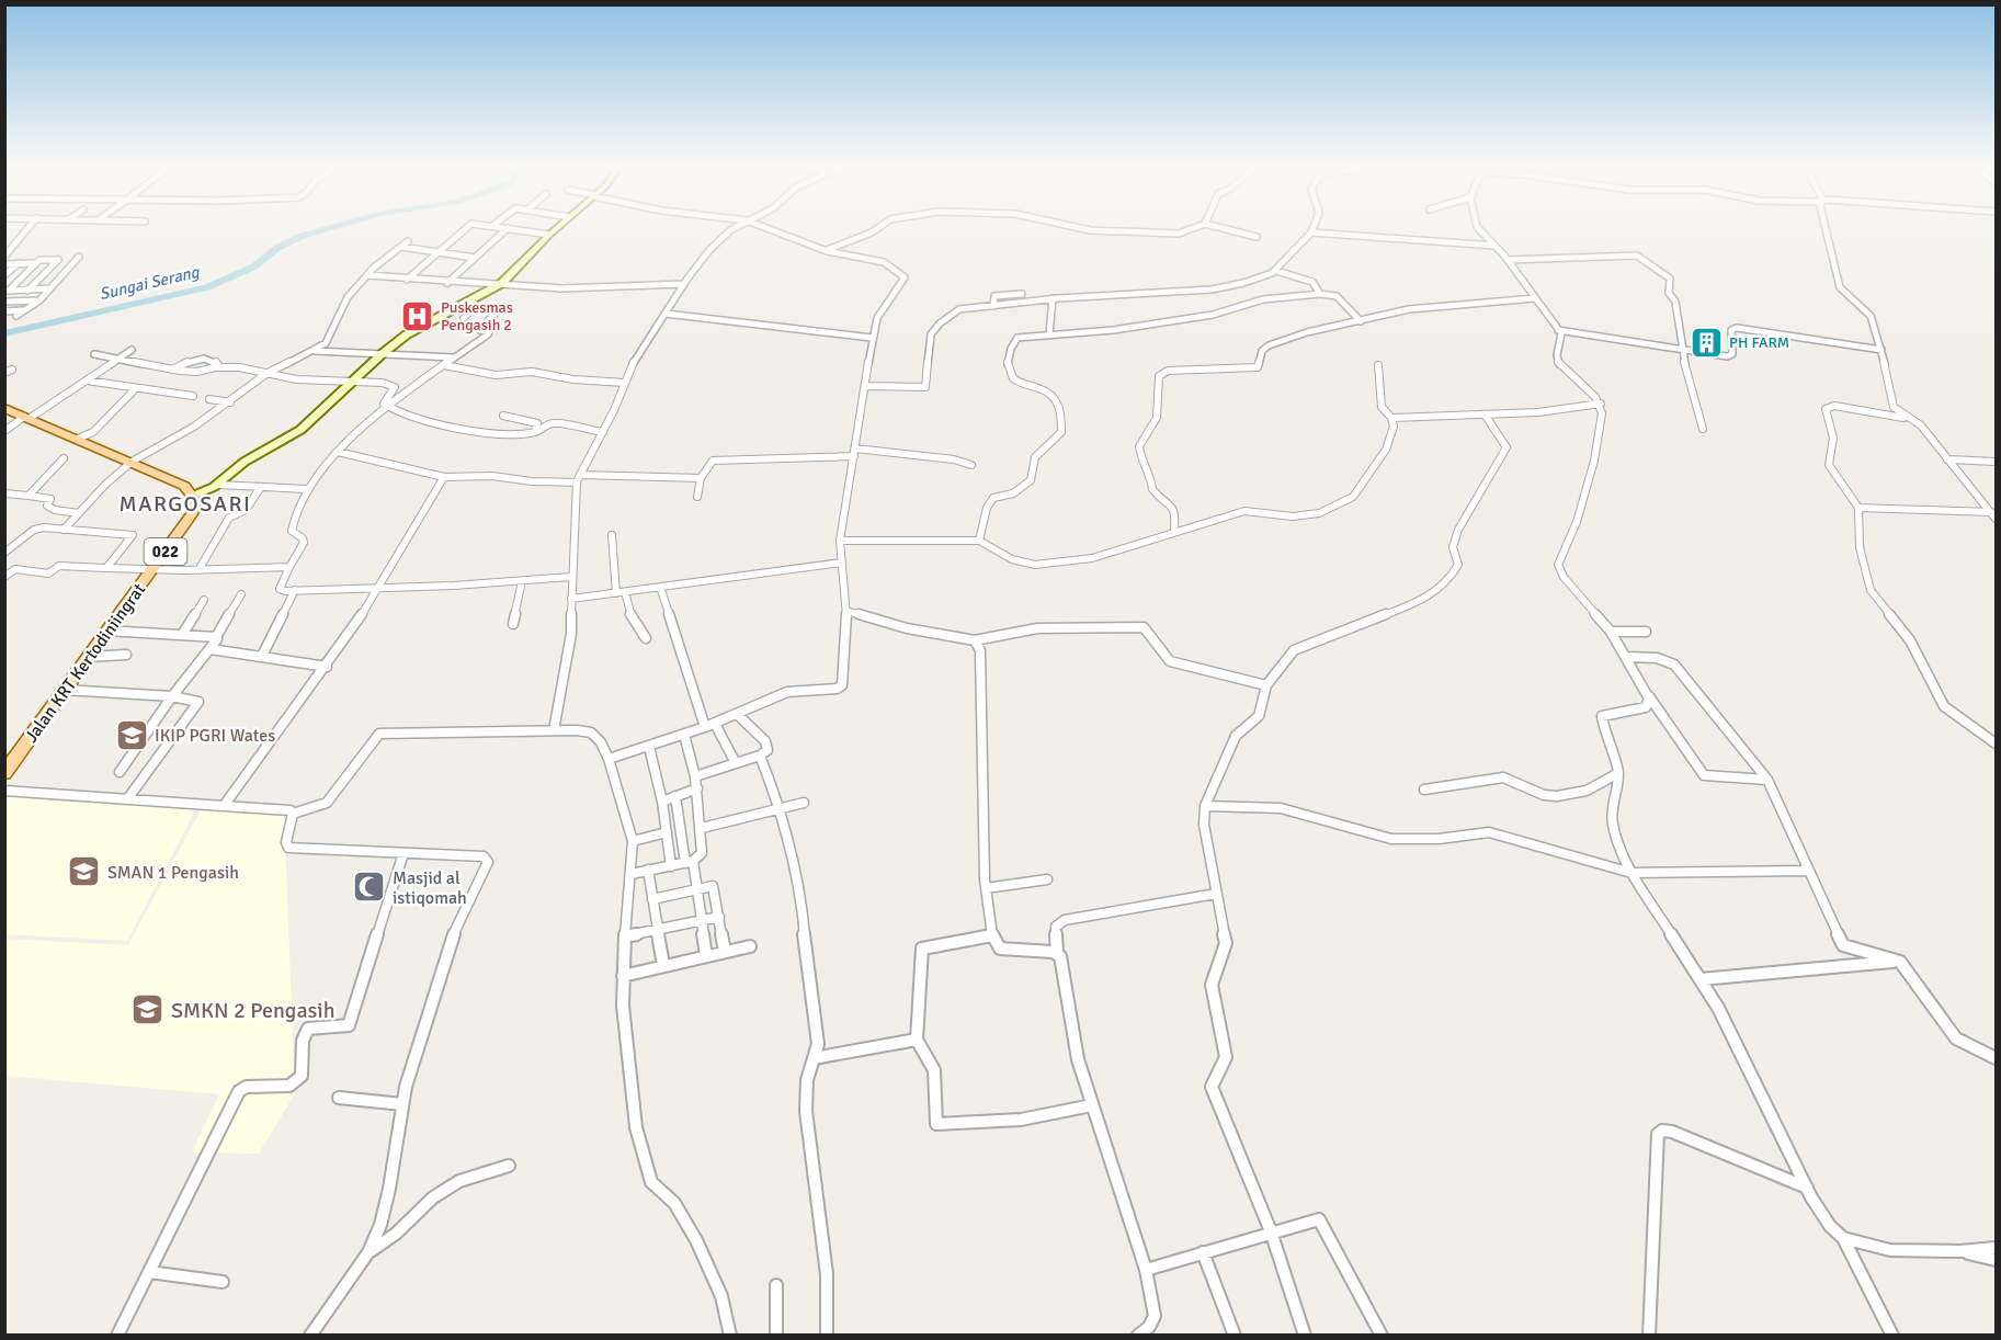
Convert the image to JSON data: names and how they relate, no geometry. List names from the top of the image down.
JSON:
{
  "streets": {
    "main road": ["022", "Jalan KRT Kertodiniingrat"]
  },
  "districts": ["MARGOSARI"],
  "water": ["Sungai Serang"],
  "places": {
    "hospital": ["Puskesmas Pengasih 2"],
    "building": ["PH FARM"],
    "school or university": ["IKIP PGRI Wates", "SMAN 1 Pengasih", "SMKN 2 Pengasih"],
    "mosque": ["Masjid al istiqomah"]
  }
}
